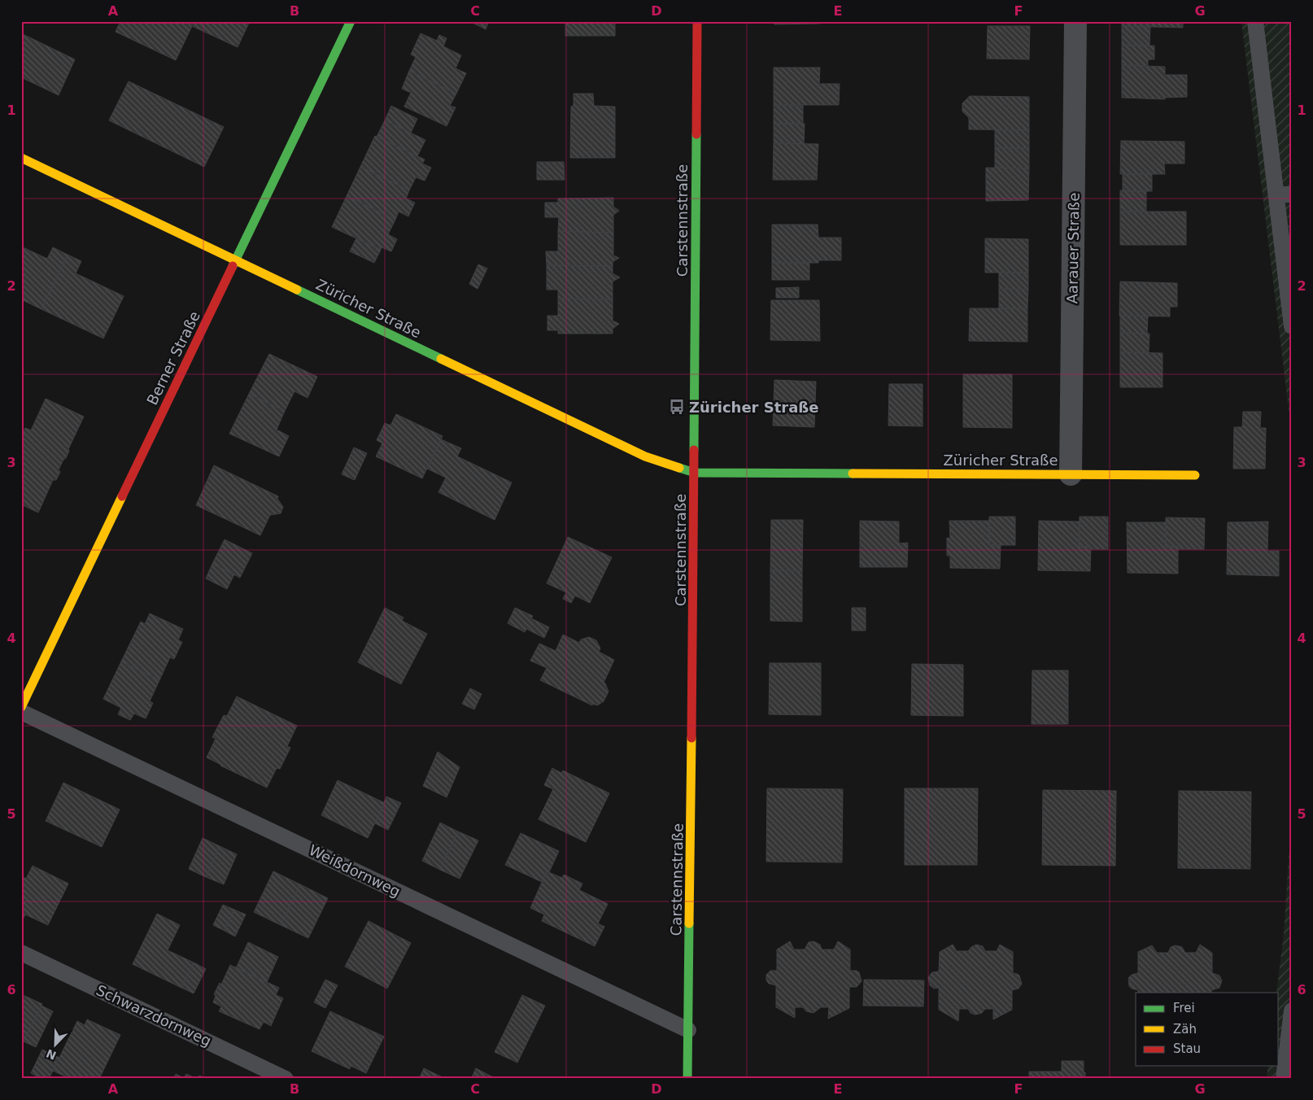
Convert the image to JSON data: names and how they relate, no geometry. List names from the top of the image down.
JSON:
{
  "streets": {
    "street": [
      "Carstennstraße",
      "Aarauer Straße",
      "Züricher Straße",
      "Berner Straße"
    ],
    "lane": ["Weißdornweg", "Schwarzdornweg"]
  },
  "crossings": [
    ["Carstennstraße", "Züricher Straße"],
    ["Carstennstraße", "Weißdornweg"],
    ["Aarauer Straße", "Züricher Straße"],
    ["Züricher Straße", "Berner Straße"]
  ],
  "places": {
    "bus stop": ["Züricher Straße"]
  },
  "legend": ["Frei", "Zäh", "Stau"],
  "north": "bottom left",
  "grid": {
    "columns": [
      "A",
      "B",
      "C",
      "D",
      "E",
      "F",
      "G"
    ],
    "rows": [
      "1",
      "2",
      "3",
      "4",
      "5",
      "6"
    ]
  }
}
